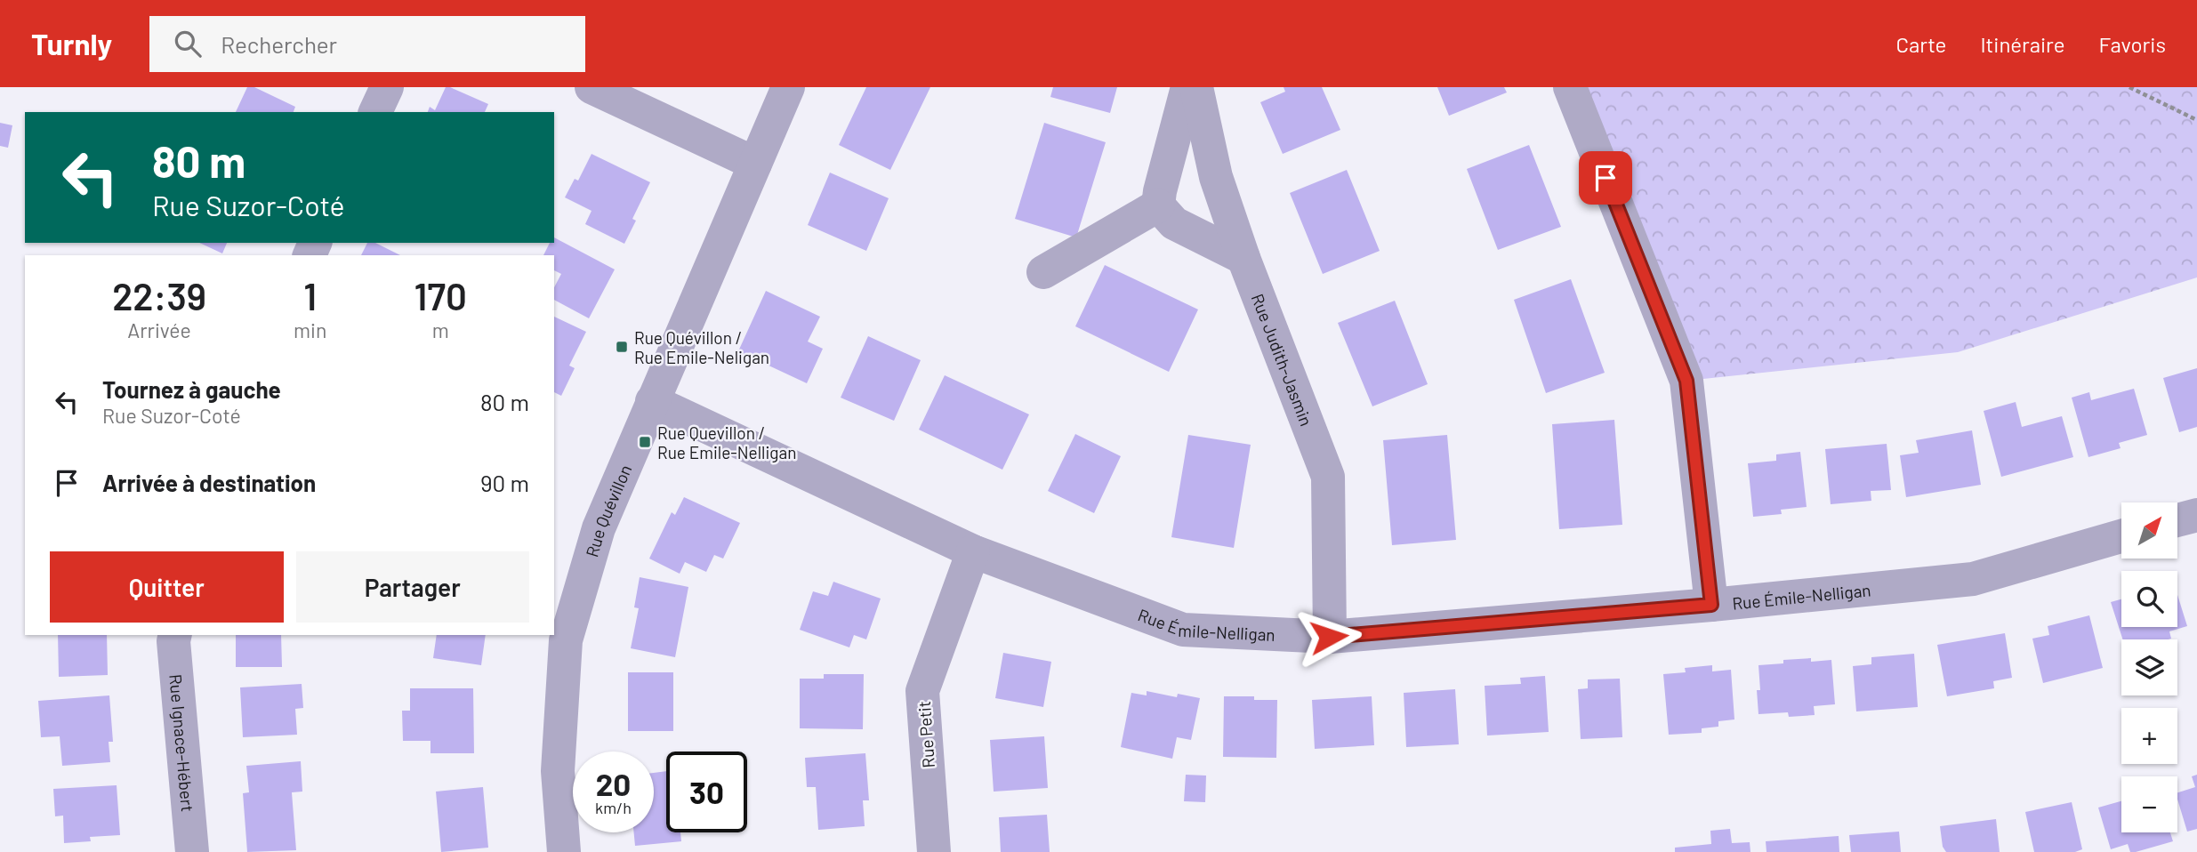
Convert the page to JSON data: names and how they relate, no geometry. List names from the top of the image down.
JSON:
{
  "streets": {
    "street": [
      "Rue Judith-Jasmin",
      "Rue Quévillon",
      "Rue Émile-Nelligan",
      "Rue Petit",
      "Rue Ignace-Hébert"
    ]
  },
  "crossings": [
    ["Rue Judith-Jasmin", "Rue Émile-Nelligan"],
    ["Rue Quévillon", "Rue Émile-Nelligan"],
    ["Rue Émile-Nelligan", "Rue Petit"]
  ],
  "places": {
    "transit": ["Rue Quévillon / Rue Emile-Neligan", "Rue Quevillon / Rue Emile-Nelligan"]
  },
  "north": "top right",
  "page": {
    "header": "Turnly",
    "search": "Rechercher",
    "nav": ["Carte", "Itinéraire", "Favoris"],
    "turn": ["80 m", "Rue Suzor-Coté"],
    "eta": [
      "22:39",
      "Arrivée",
      "1",
      "min",
      "170",
      "m"
    ],
    "list": [
      {
        "name": "Tournez à gauche",
        "note": "Rue Suzor-Coté",
        "value": "80 m"
      },
      {
        "name": "Arrivée à destination",
        "value": "90 m"
      }
    ],
    "map_buttons": ["+", "−"],
    "buttons": ["Quitter", "Partager"],
    "speed": "20 km/h",
    "limit": "30"
  }
}
